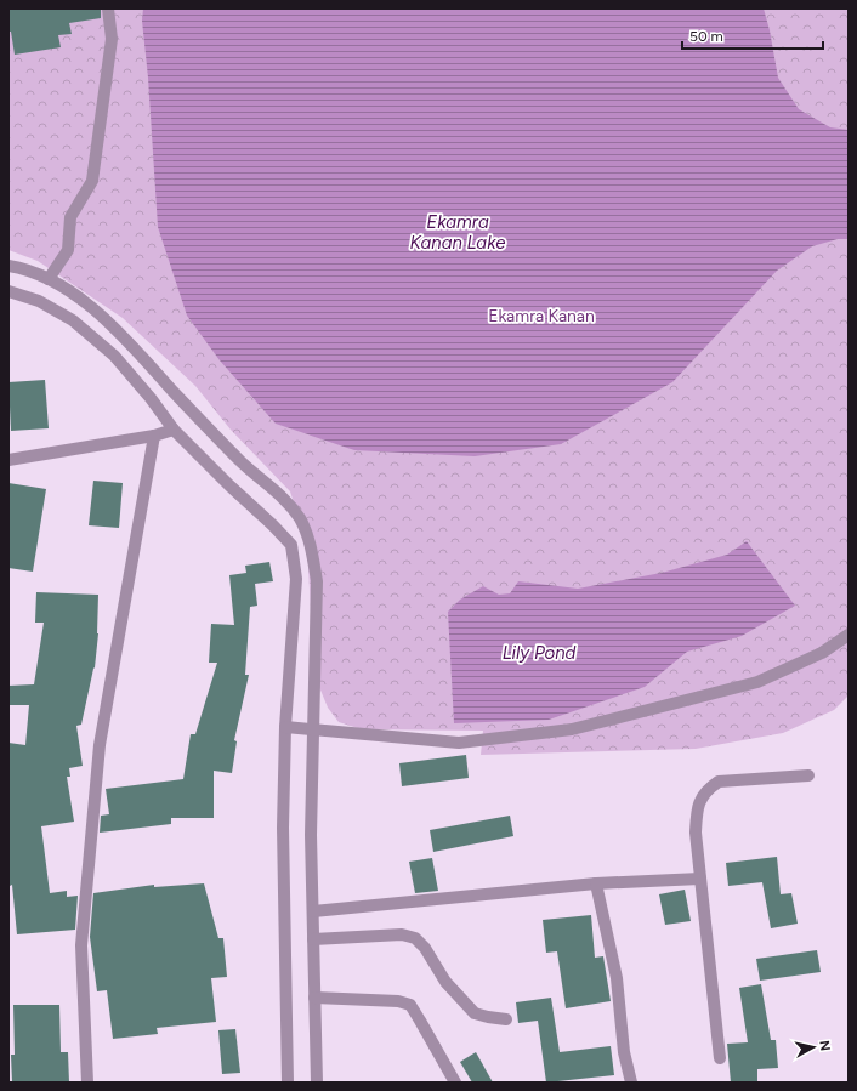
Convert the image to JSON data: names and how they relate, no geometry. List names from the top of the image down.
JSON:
{
  "water": ["Ekamra Kanan Lake", "Lily Pond"],
  "parks": ["Ekamra Kanan"],
  "scale_bar": "50 m",
  "north": "right"
}
